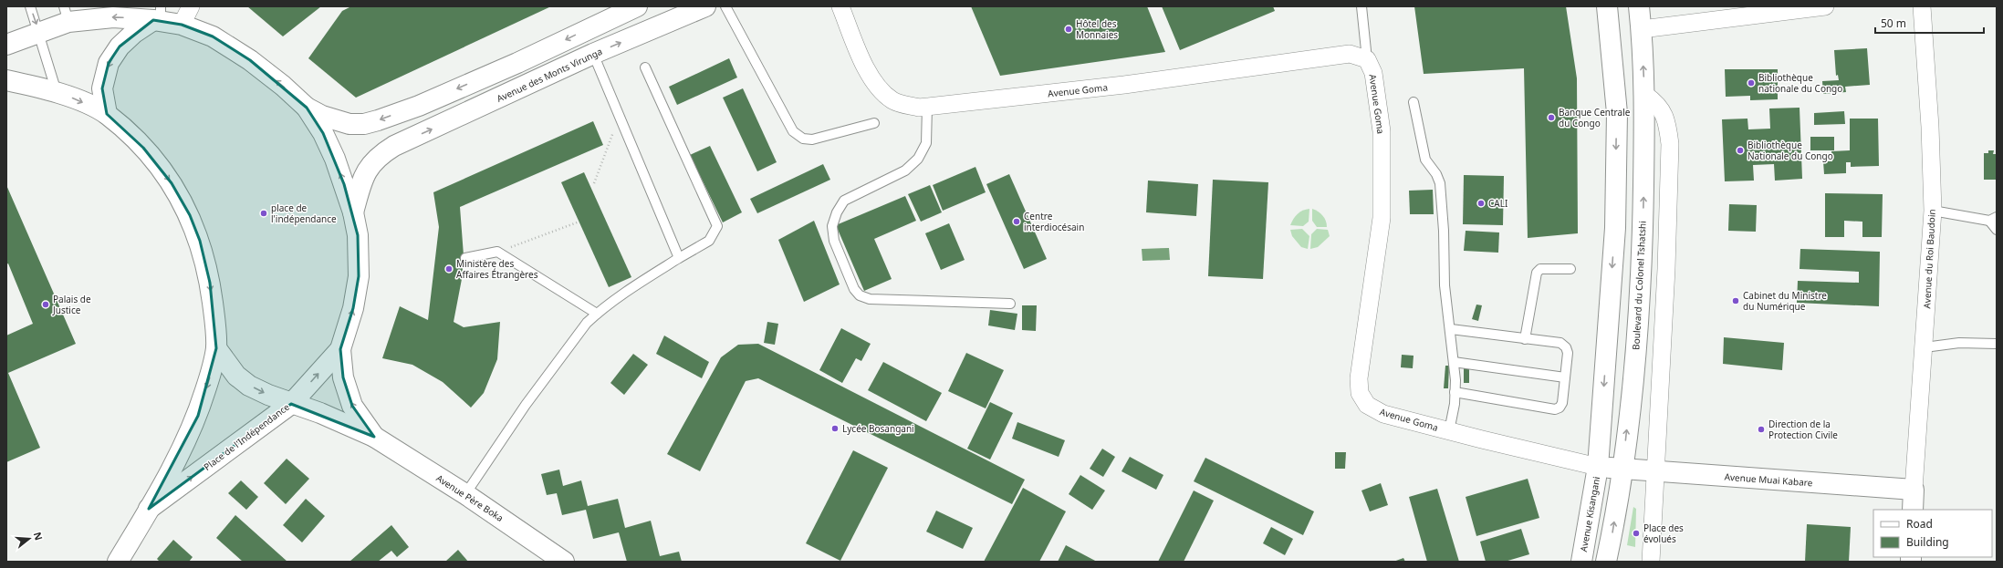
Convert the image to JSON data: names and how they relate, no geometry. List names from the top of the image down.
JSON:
{
  "streets": {
    "street": [
      "Avenue des Monts Virunga",
      "Avenue Goma",
      "Avenue du Roi Baudoin",
      "Boulevard du Colonel Tshatshi",
      "Place de l'Indépendance",
      "Avenue Muai Kabare",
      "Avenue Père Boka",
      "Avenue Kisangani"
    ]
  },
  "crossings": [
    ["Avenue des Monts Virunga", "Place de l'Indépendance"],
    ["Avenue Goma", "Boulevard du Colonel Tshatshi"],
    ["Avenue Goma", "Avenue Muai Kabare"],
    ["Avenue Goma", "Avenue Kisangani"],
    ["Avenue du Roi Baudoin", "Avenue Muai Kabare"],
    ["Boulevard du Colonel Tshatshi", "Avenue Muai Kabare"]
  ],
  "places": [
    "Hôtel des Monnaies",
    "Bibliothèque nationale du Congo",
    "Banque Centrale du Congo",
    "Bibliothèque Nationale du Congo",
    "CALI",
    "place de l'indépendance",
    "Centre interdiocésain",
    "Ministère des Affaires Étrangères",
    "Cabinet du Ministre du Numérique",
    "Palais de Justice",
    "Lycée Bosangani",
    "Direction de la Protection Civile",
    "Place des évolués"
  ],
  "legend": ["Road", "Building"],
  "scale_bar": "50 m",
  "north": "right"
}
